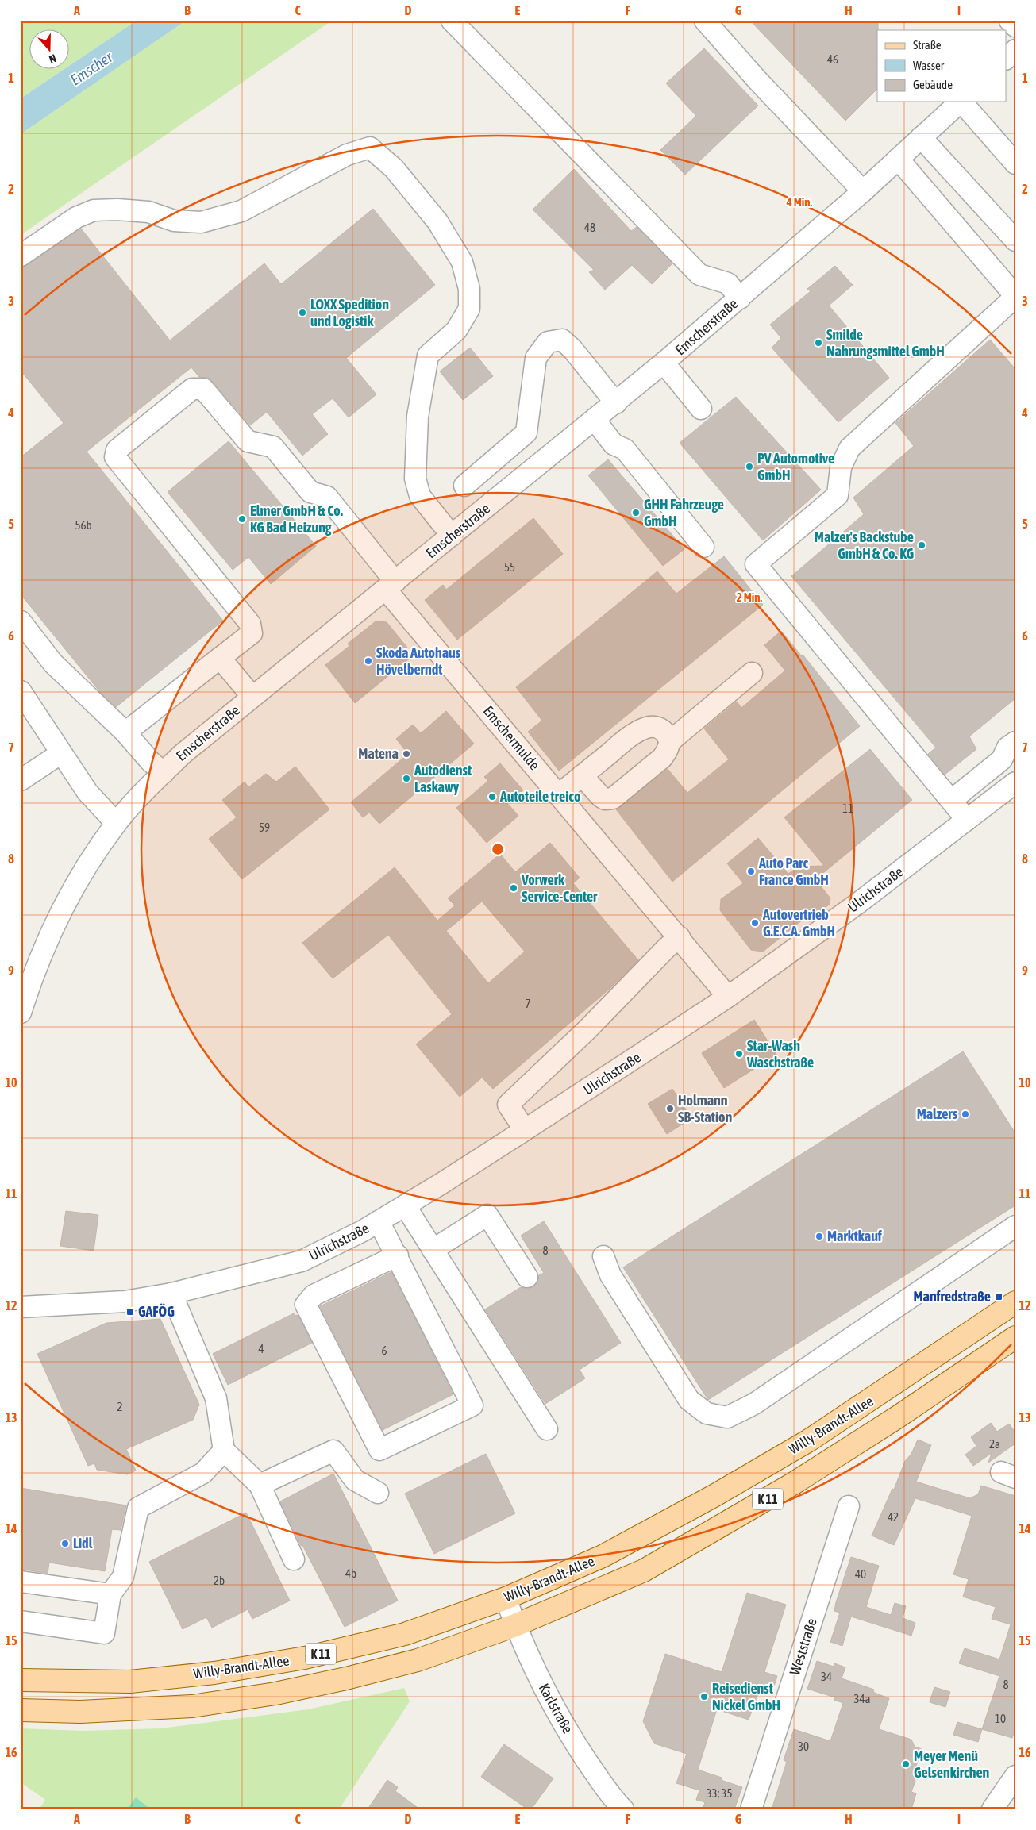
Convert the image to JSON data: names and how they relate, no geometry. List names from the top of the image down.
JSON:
{
  "streets": {
    "main road": ["Willy-Brandt-Allee", "K 11"],
    "street": [
      "Emscherstraße",
      "Emschermulde",
      "Ulrichstraße",
      "Weststraße",
      "Karlstraße"
    ]
  },
  "crossings": [
    ["Emscherstraße", "Emschermulde"],
    ["Emschermulde", "Ulrichstraße"],
    ["Willy-Brandt-Allee", "Karlstraße"]
  ],
  "water": ["Emscher"],
  "places": {
    "other": [
      "LOXX Spedition und Logistik",
      "Smilde Nahrungsmittel GmbH",
      "PV Automotive GmbH",
      "GHH Fahrzeuge GmbH",
      "Elmer GmbH & Co. KG Bad Heizung",
      "Malzer's Backstube GmbH & Co. KG",
      "Skoda Autohaus Hövelberndt",
      "Matena",
      "Autodienst Laskawy",
      "Autoteile treico",
      "Auto Parc France GmbH",
      "Vorwerk Service-Center",
      "Autovertrieb G.E.C.A. GmbH",
      "Star-Wash Waschstraße",
      "Holmann SB-Station",
      "Malzers",
      "Marktkauf",
      "Lidl",
      "Reisedienst Nickel GmbH",
      "Meyer Menü Gelsenkirchen"
    ],
    "transit": ["Manfredstraße", "GAFÖG"]
  },
  "house_numbers": [
    "46",
    "48",
    "56b",
    "55",
    "11",
    "59",
    "7",
    "8",
    "4",
    "6",
    "2",
    "2a",
    "42",
    "4b",
    "40",
    "2b",
    "34",
    "8",
    "34a",
    "10",
    "30",
    "33; 35"
  ],
  "legend": ["Straße", "Wasser", "Gebäude"],
  "north": "bottom",
  "grid": {
    "columns": [
      "A",
      "B",
      "C",
      "D",
      "E",
      "F",
      "G",
      "H",
      "I"
    ],
    "rows": [
      "1",
      "2",
      "3",
      "4",
      "5",
      "6",
      "7",
      "8",
      "9",
      "10",
      "11",
      "12",
      "13",
      "14",
      "15",
      "16"
    ]
  },
  "rings": ["4 Min.", "2 Min."]
}
